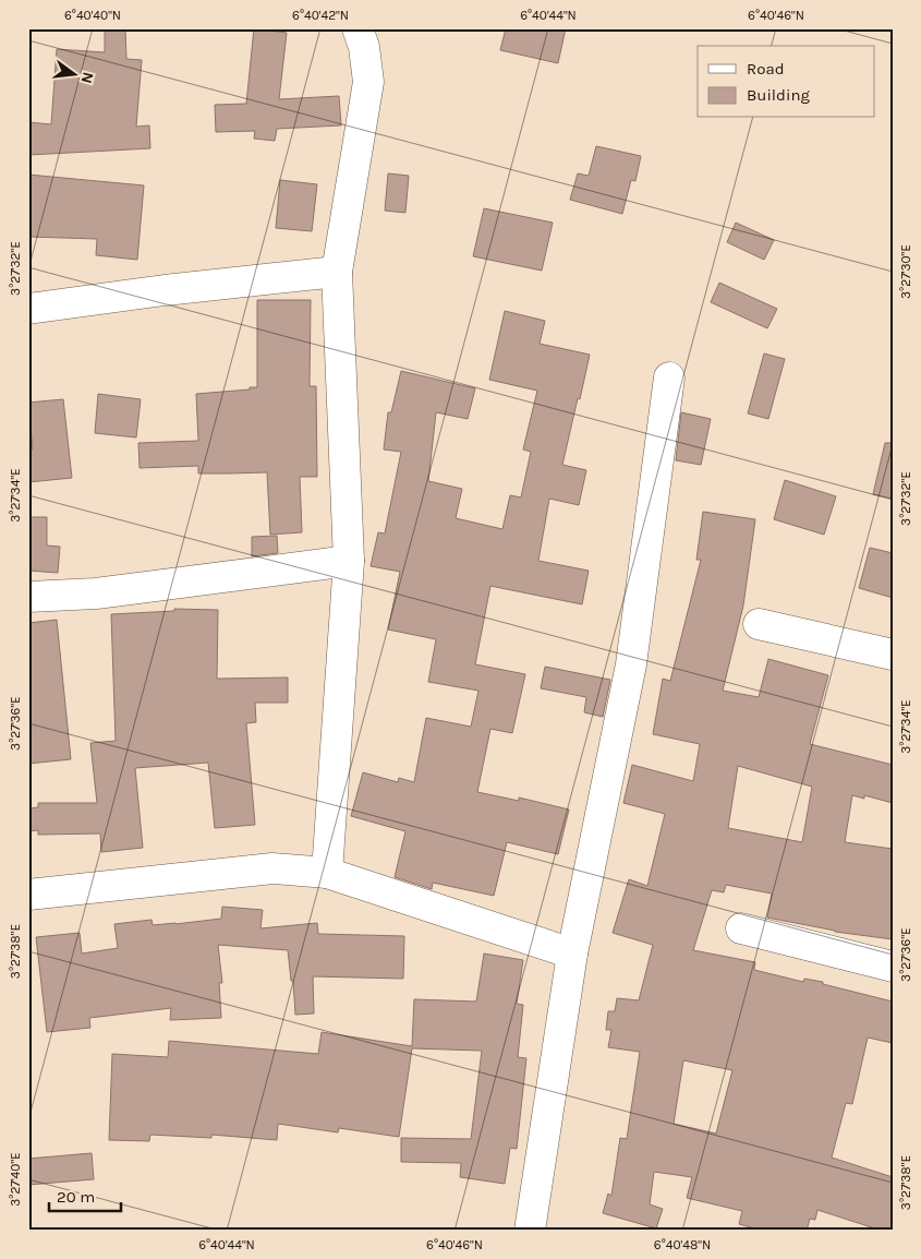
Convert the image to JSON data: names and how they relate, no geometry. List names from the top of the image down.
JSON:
{
  "legend": ["Road", "Building"],
  "scale_bar": "20 m",
  "north": "right",
  "coordinates": [
    "6°40'40\"N",
    "6°40'42\"N",
    "6°40'44\"N",
    "6°40'46\"N",
    "3°27'32\"E",
    "3°27'30\"E",
    "3°27'34\"E",
    "3°27'36\"E",
    "3°27'38\"E",
    "3°27'40\"E",
    "6°40'48\"N"
  ]
}
